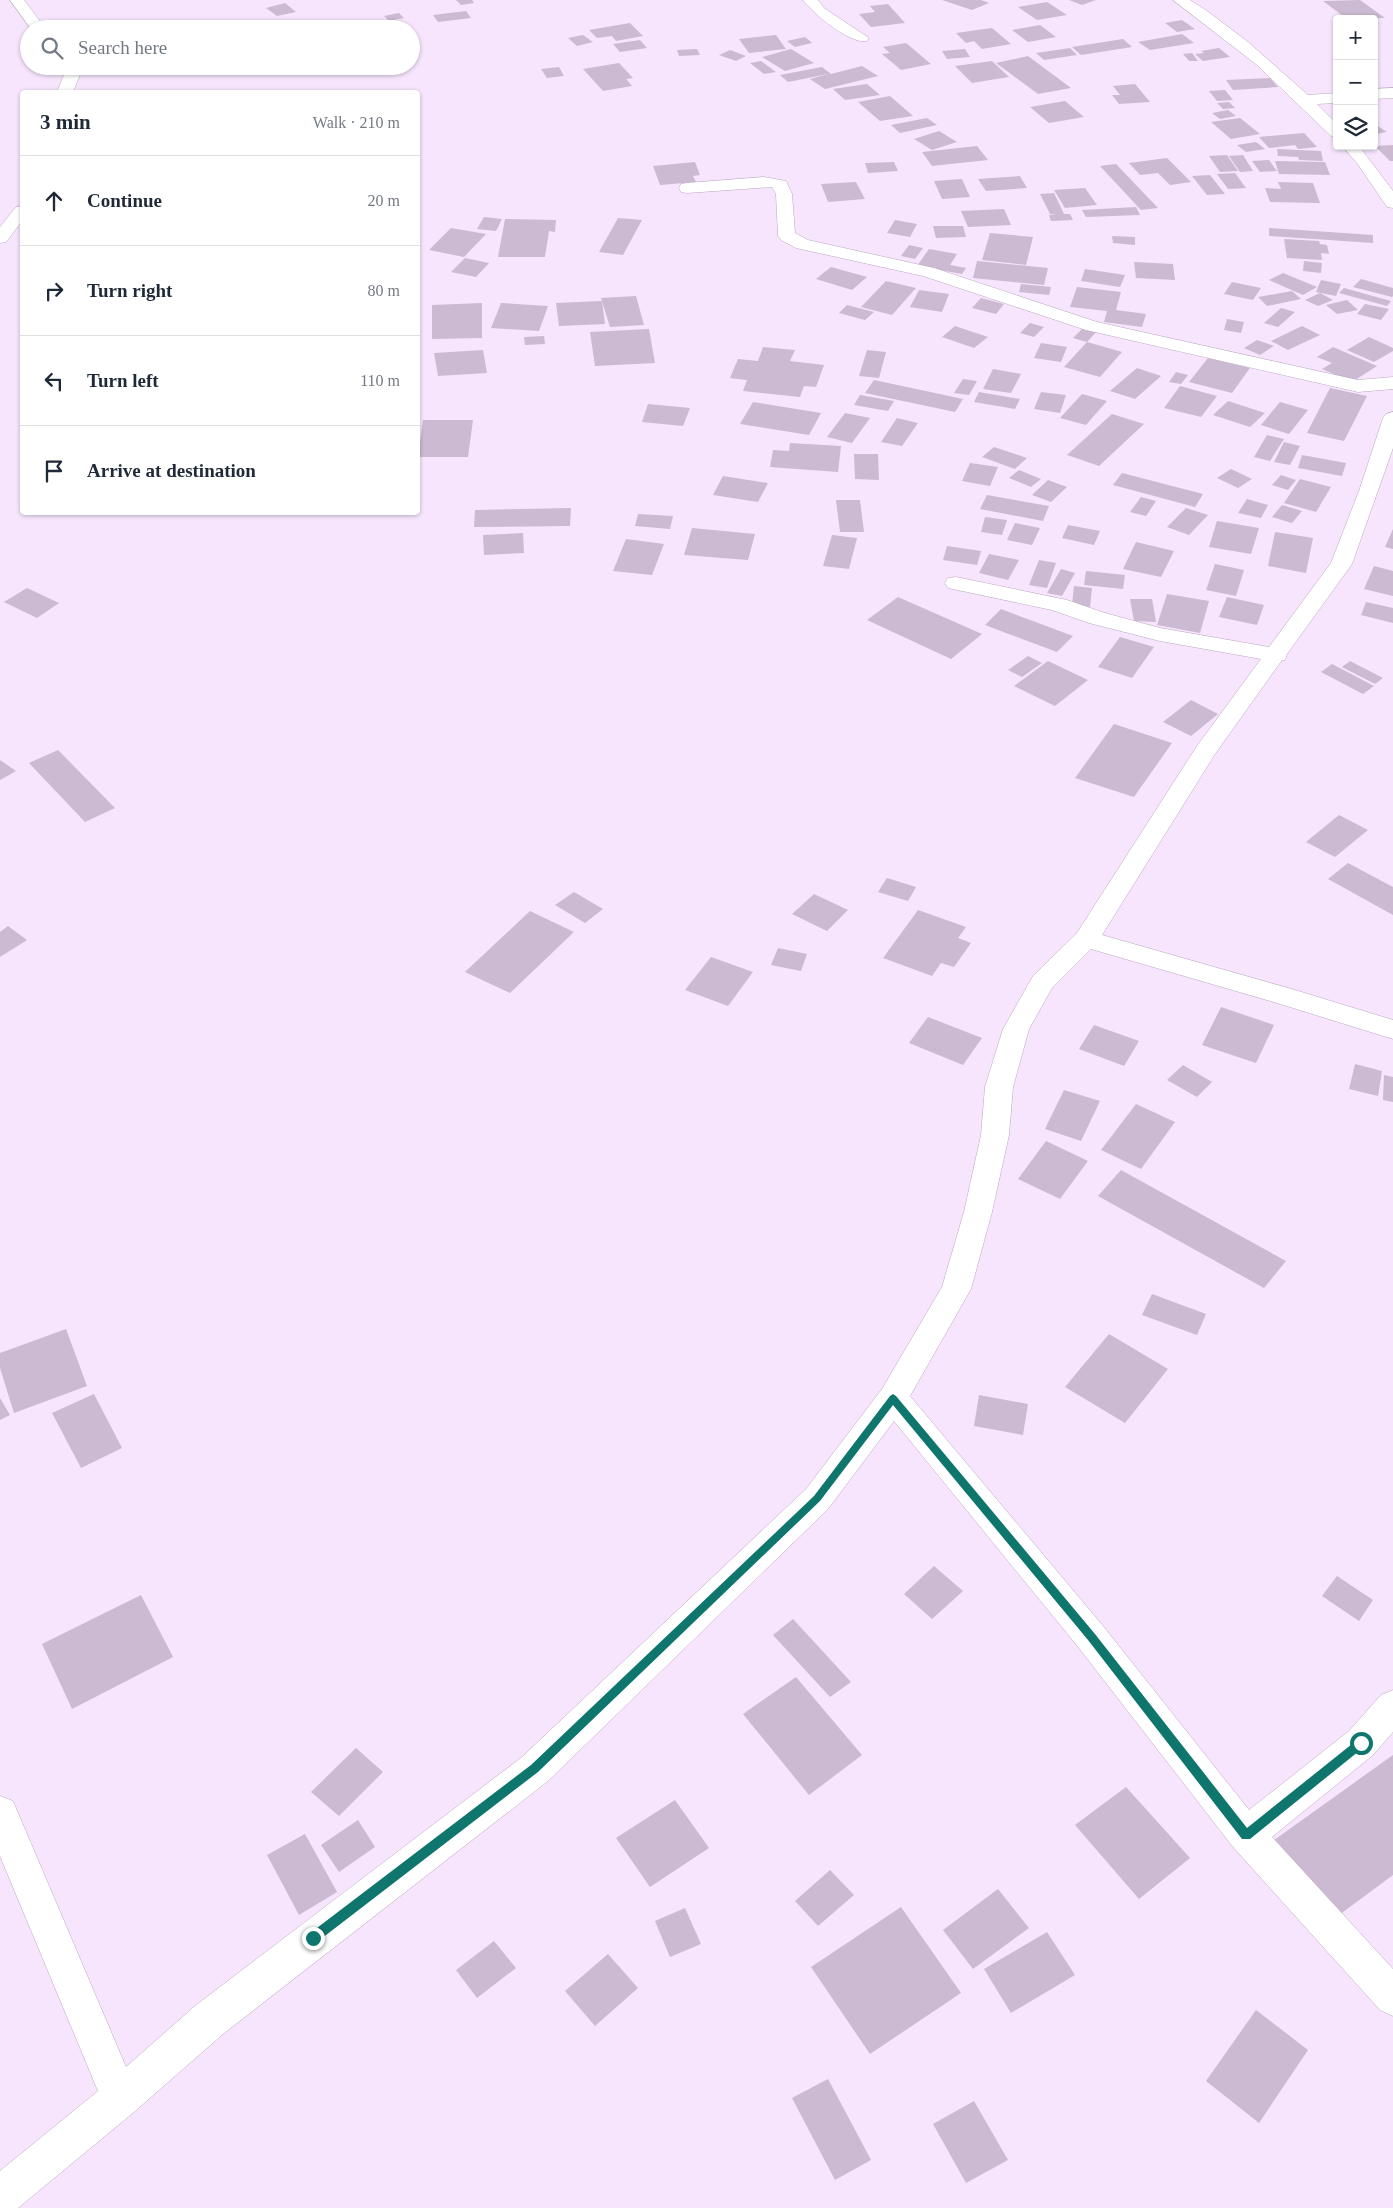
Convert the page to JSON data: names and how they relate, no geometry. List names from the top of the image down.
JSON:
{
  "page": {
    "map_buttons": ["+", "−"],
    "search": "Search here",
    "heading": ["3 min", "Walk · 210 m"],
    "list": [
      ["Continue", "20 m"],
      ["Turn right", "80 m"],
      ["Turn left", "110 m"],
      "Arrive at destination"
    ]
  }
}
